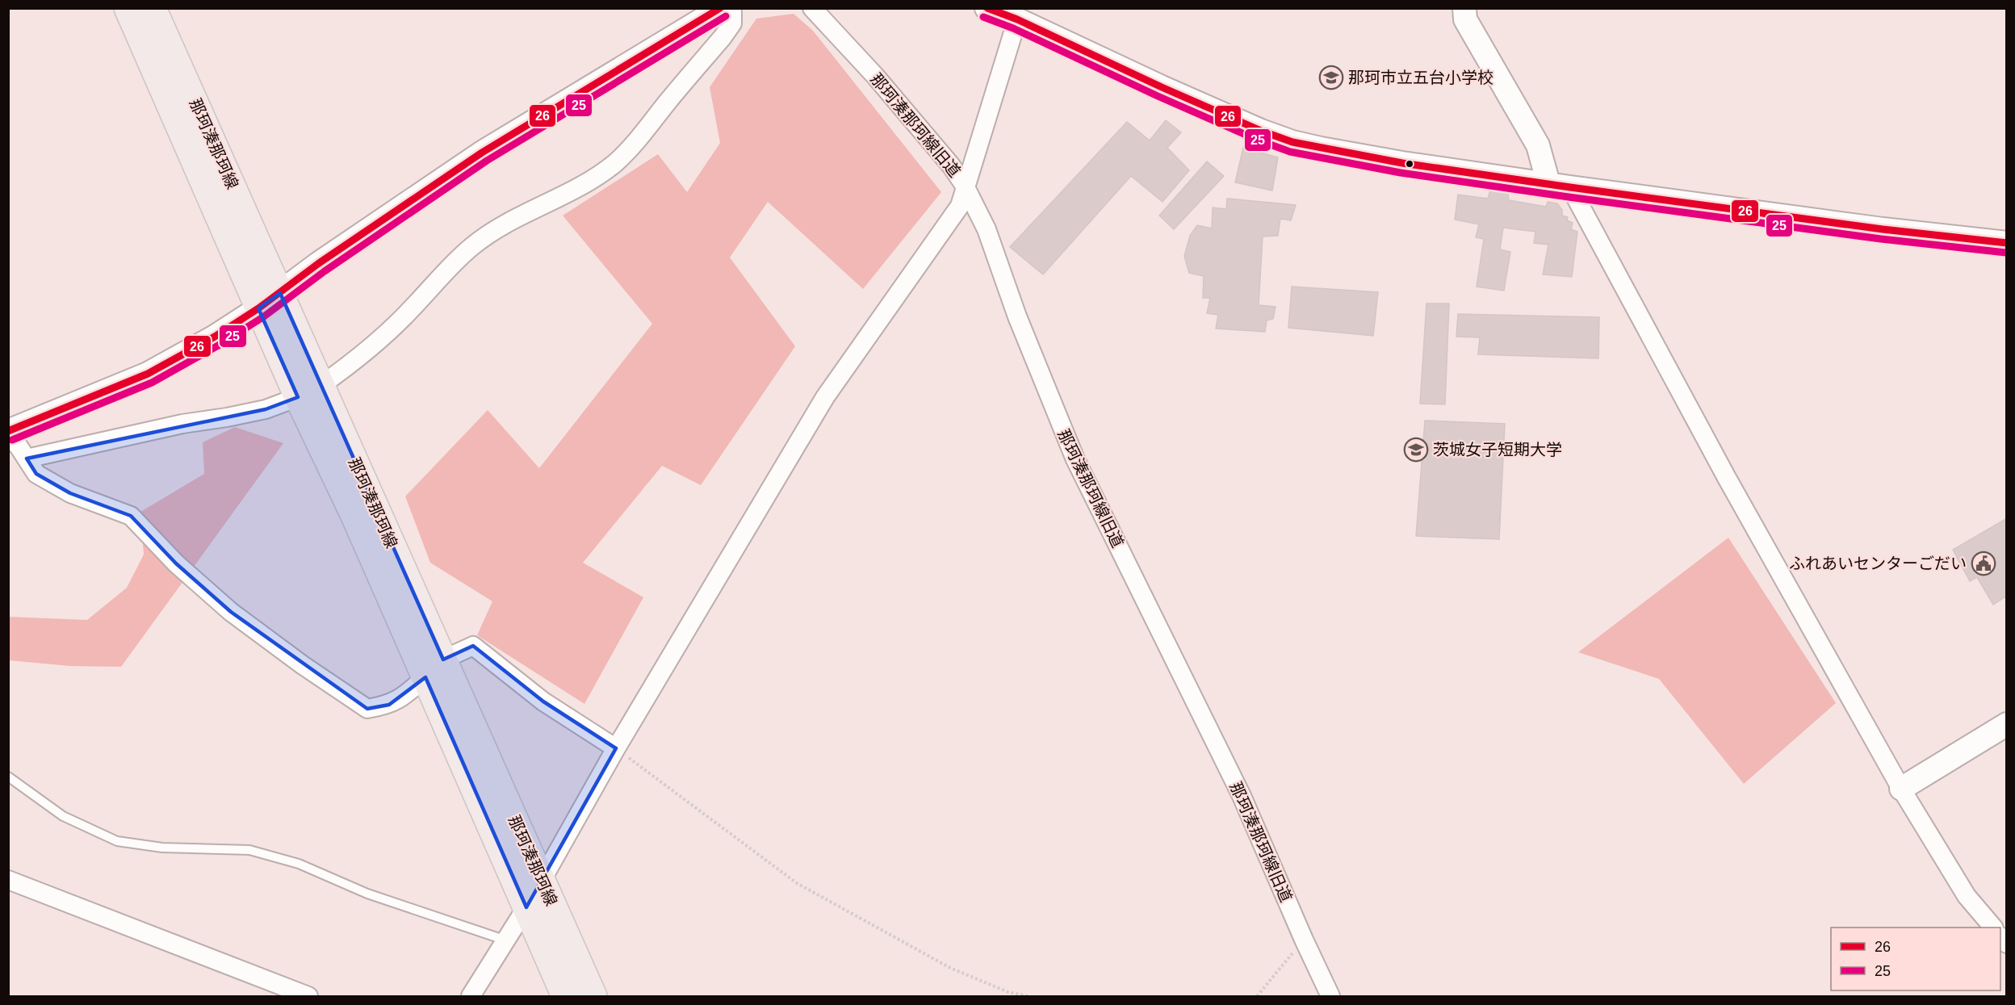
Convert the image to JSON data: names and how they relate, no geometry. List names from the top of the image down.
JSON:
{
  "streets": {
    "main road": ["那珂湊那珂線"],
    "street": ["那珂湊那珂線旧道"]
  },
  "places": {
    "school or university": ["那珂市立五台小学校", "茨城女子短期大学"],
    "public building": ["ふれあいセンターごだい"]
  },
  "lines": ["transit line 26", "transit line 25"],
  "legend": ["26", "25"]
}
